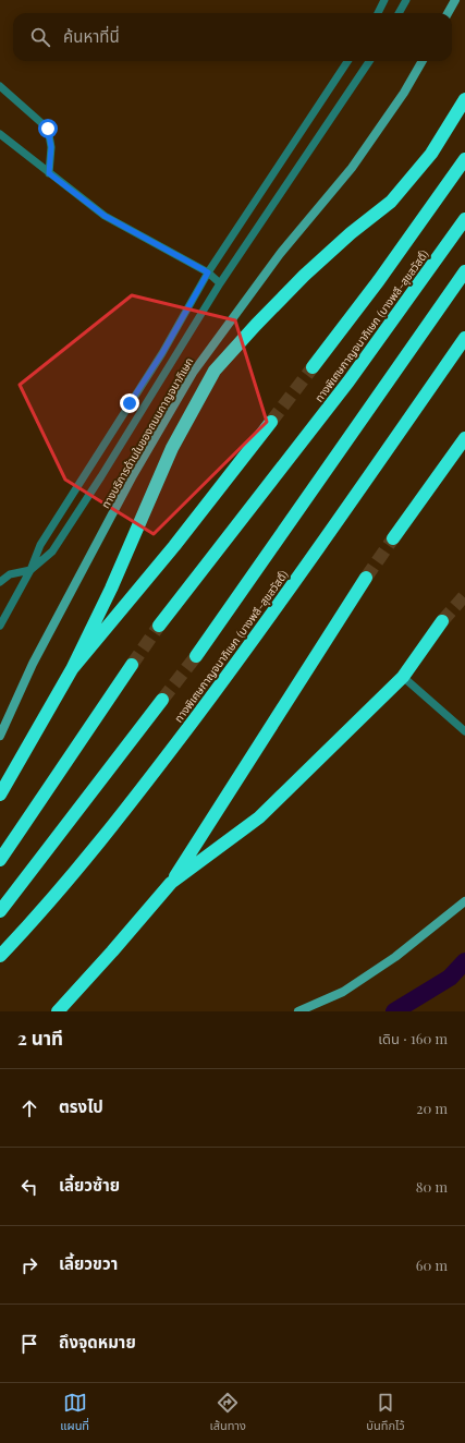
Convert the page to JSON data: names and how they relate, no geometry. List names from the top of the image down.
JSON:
{
  "streets": {
    "highway": ["ทางพิเศษกาญจนาภิเษก (บางพลี-สุขสวัสดิ์)"],
    "main road": ["ทางบริการด้านในของถนนกาญจนาภิเษก"]
  },
  "page": {
    "search": "ค้นหาที่นี่",
    "heading": ["2 นาที", "เดิน · 160 m"],
    "list": [
      ["ตรงไป", "20 m"],
      ["เลี้ยวซ้าย", "80 m"],
      ["เลี้ยวขวา", "60 m"],
      "ถึงจุดหมาย"
    ],
    "nav": ["แผนที่", "เส้นทาง", "บันทึกไว้"]
  }
}
